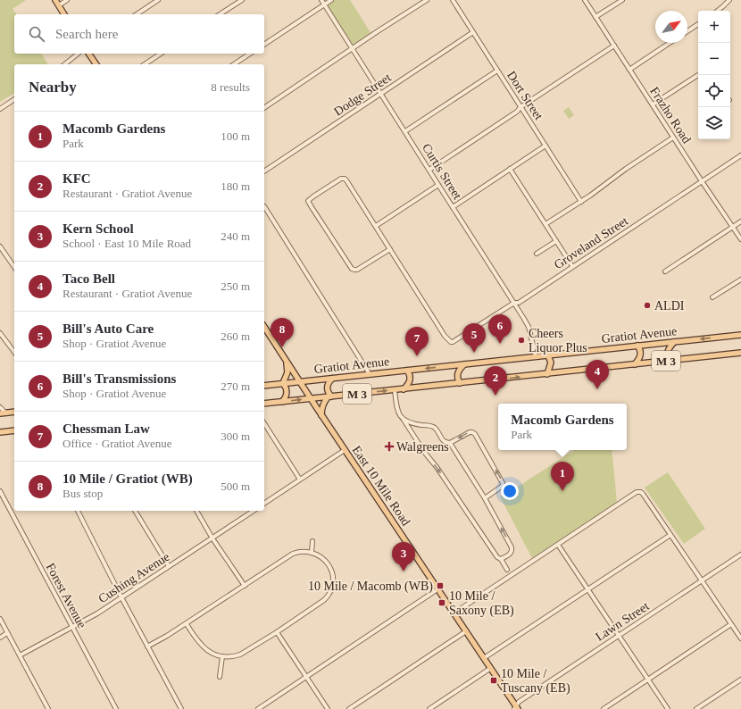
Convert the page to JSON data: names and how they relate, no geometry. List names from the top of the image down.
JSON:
{
  "streets": {
    "main road": ["Gratiot Avenue", "M 3", "East 10 Mile Road"],
    "street": [
      "Dodge Street",
      "Dort Street",
      "Frazho Road",
      "Curtis Street",
      "Groveland Street",
      "Cushing Avenue",
      "Forest Avenue",
      "Lawn Street"
    ]
  },
  "crossings": [
    ["Dodge Street", "Dort Street"],
    ["Dodge Street", "Curtis Street"],
    ["Frazho Road", "Groveland Street"],
    ["Curtis Street", "Groveland Street"],
    ["Curtis Street", "Gratiot Avenue"],
    ["Gratiot Avenue", "East 10 Mile Road"],
    ["M 3", "East 10 Mile Road"],
    ["Cushing Avenue", "Forest Avenue"]
  ],
  "places": {
    "other": ["ALDI", "Cheers Liquor Plus"],
    "health": ["Walgreens"],
    "transit": ["10 Mile / Macomb (WB)", "10 Mile / Saxony (EB)", "10 Mile / Tuscany (EB)"]
  },
  "north": "top right",
  "page": {
    "map_buttons": ["+", "−"],
    "search": "Search here",
    "heading": ["Nearby", "8 results"],
    "list": [
      {
        "mark": "1",
        "name": "Macomb Gardens",
        "note": "Park",
        "value": "100 m"
      },
      {
        "mark": "2",
        "name": "KFC",
        "note": "Restaurant · Gratiot Avenue",
        "value": "180 m"
      },
      {
        "mark": "3",
        "name": "Kern School",
        "note": "School · East 10 Mile Road",
        "value": "240 m"
      },
      {
        "mark": "4",
        "name": "Taco Bell",
        "note": "Restaurant · Gratiot Avenue",
        "value": "250 m"
      },
      {
        "mark": "5",
        "name": "Bill's Auto Care",
        "note": "Shop · Gratiot Avenue",
        "value": "260 m"
      },
      {
        "mark": "6",
        "name": "Bill's Transmissions",
        "note": "Shop · Gratiot Avenue",
        "value": "270 m"
      },
      {
        "mark": "7",
        "name": "Chessman Law",
        "note": "Office · Gratiot Avenue",
        "value": "300 m"
      },
      {
        "mark": "8",
        "name": "10 Mile / Gratiot (WB)",
        "note": "Bus stop",
        "value": "500 m"
      }
    ],
    "pins": [
      "6",
      "8",
      "5",
      "7",
      "4",
      "2",
      "1",
      "3"
    ],
    "popup": ["Macomb Gardens", "Park"]
  }
}
